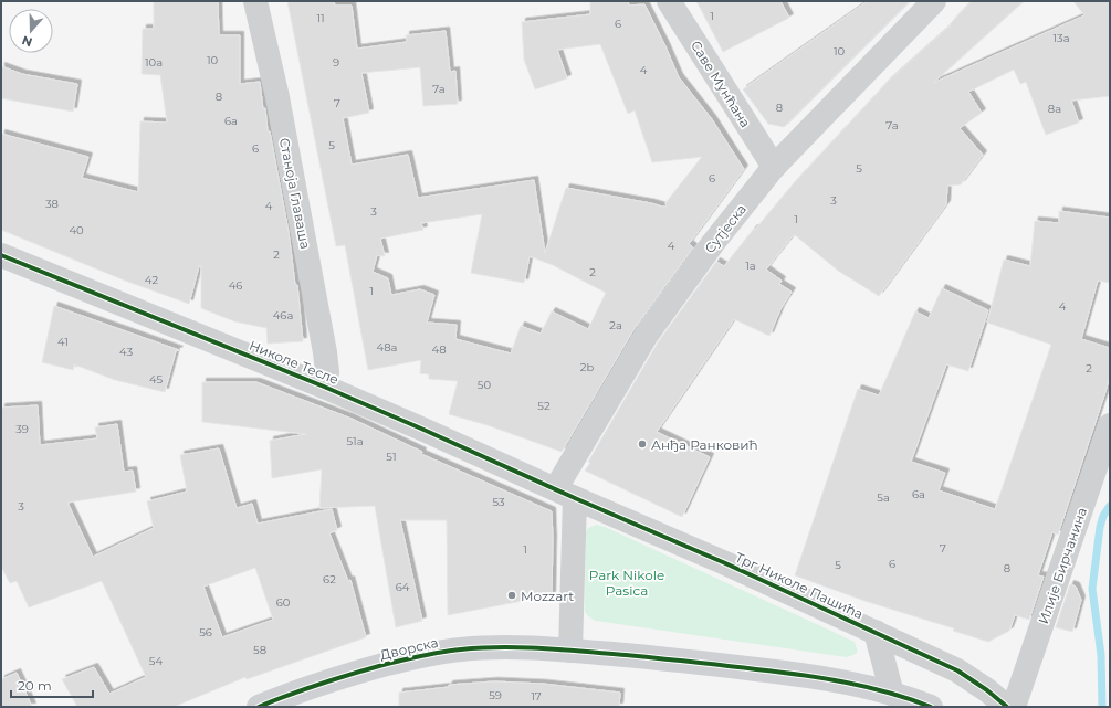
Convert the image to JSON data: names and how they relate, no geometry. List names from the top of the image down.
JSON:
{
  "streets": {
    "main road": ["Дворска"],
    "street": [
      "Саве Мунћана",
      "Станоја Главаша",
      "Сутјеска",
      "Николе Тесле",
      "Илије Бирчанина",
      "Трг Николе Пашића"
    ]
  },
  "crossings": [
    ["Саве Мунћана", "Сутјеска"],
    ["Станоја Главаша", "Николе Тесле"],
    ["Сутјеска", "Николе Тесле"],
    ["Сутјеска", "Трг Николе Пашића"],
    ["Николе Тесле", "Трг Николе Пашића"]
  ],
  "parks": ["Park Nikole Pasica"],
  "places": ["Анђа Ранковић", "Mozzart"],
  "house_numbers": [
    "1",
    "11",
    "6",
    "13a",
    "10",
    "10",
    "10a",
    "9",
    "4",
    "7a",
    "8",
    "7",
    "8",
    "8a",
    "6a",
    "7a",
    "5",
    "6",
    "5",
    "6",
    "3",
    "38",
    "4",
    "3",
    "1",
    "40",
    "4",
    "2",
    "1a",
    "2",
    "42",
    "46",
    "1",
    "4",
    "46a",
    "2a",
    "41",
    "48a",
    "48",
    "43",
    "2b",
    "2",
    "45",
    "50",
    "52",
    "39",
    "51a",
    "51",
    "6a",
    "5a",
    "53",
    "3",
    "7",
    "1",
    "6",
    "5",
    "8",
    "62",
    "64",
    "60",
    "56",
    "58",
    "54",
    "59",
    "17"
  ],
  "scale_bar": "20 m",
  "north": "bottom"
}
